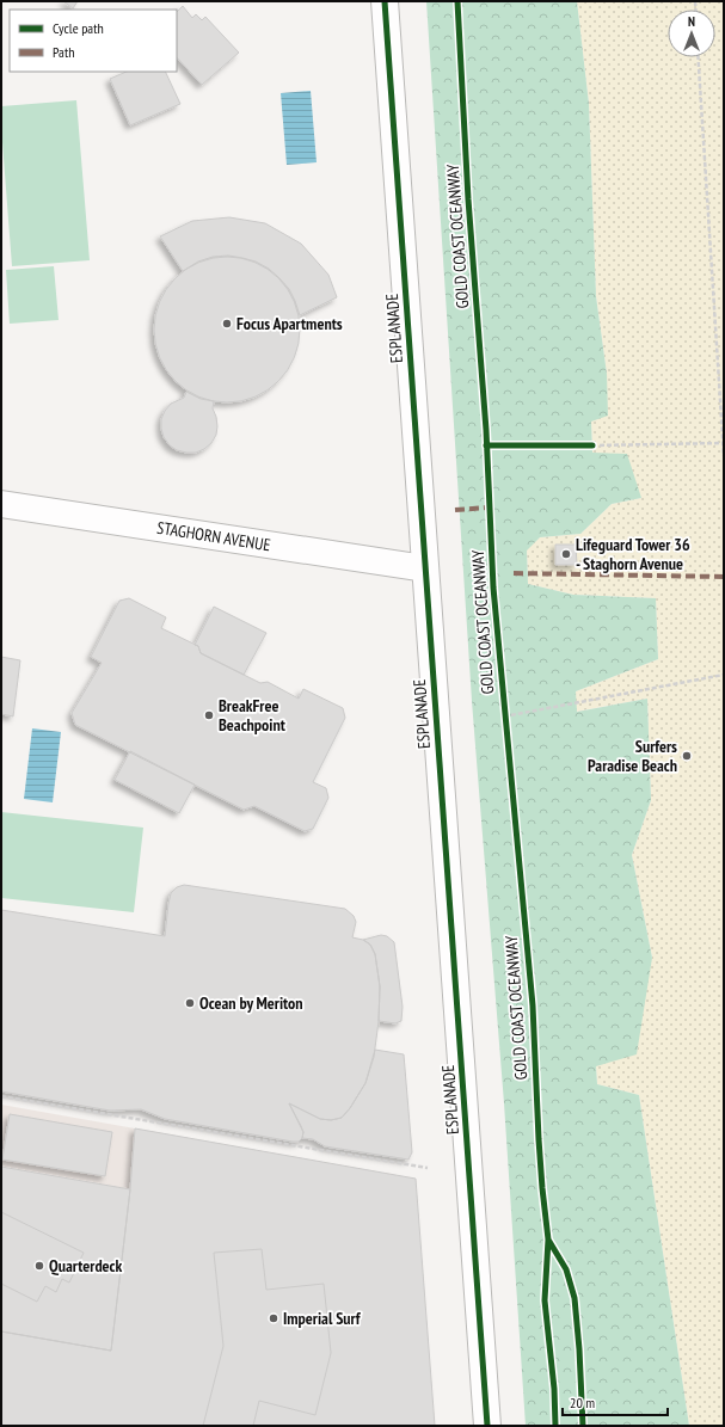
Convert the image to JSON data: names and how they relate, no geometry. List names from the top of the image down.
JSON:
{
  "streets": {
    "street": ["ESPLANADE", "STAGHORN AVENUE"],
    "cycle path": ["GOLD COAST OCEANWAY"]
  },
  "crossings": [
    ["ESPLANADE", "STAGHORN AVENUE"]
  ],
  "places": [
    "Focus Apartments",
    "Lifeguard Tower 36 - Staghorn Avenue",
    "BreakFree Beachpoint",
    "Surfers Paradise Beach",
    "Ocean by Meriton",
    "Quarterdeck",
    "Imperial Surf"
  ],
  "legend": ["Cycle path", "Path"],
  "scale_bar": "20 m",
  "north": "top"
}
